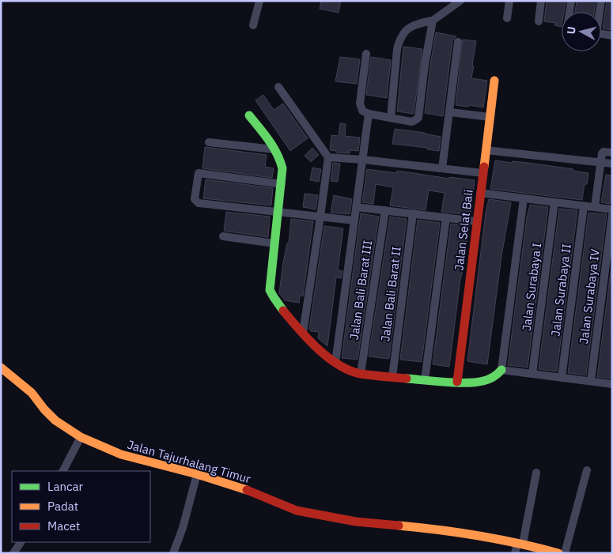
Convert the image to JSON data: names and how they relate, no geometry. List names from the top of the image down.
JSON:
{
  "streets": {
    "street": [
      "Jalan Selat Bali",
      "Jalan Surabaya I",
      "Jalan Bali Barat III",
      "Jalan Surabaya II",
      "Jalan Bali Barat II",
      "Jalan Surabaya IV",
      "Jalan Tajurhalang Timur"
    ]
  },
  "legend": ["Lancar", "Padat", "Macet"],
  "north": "left"
}
